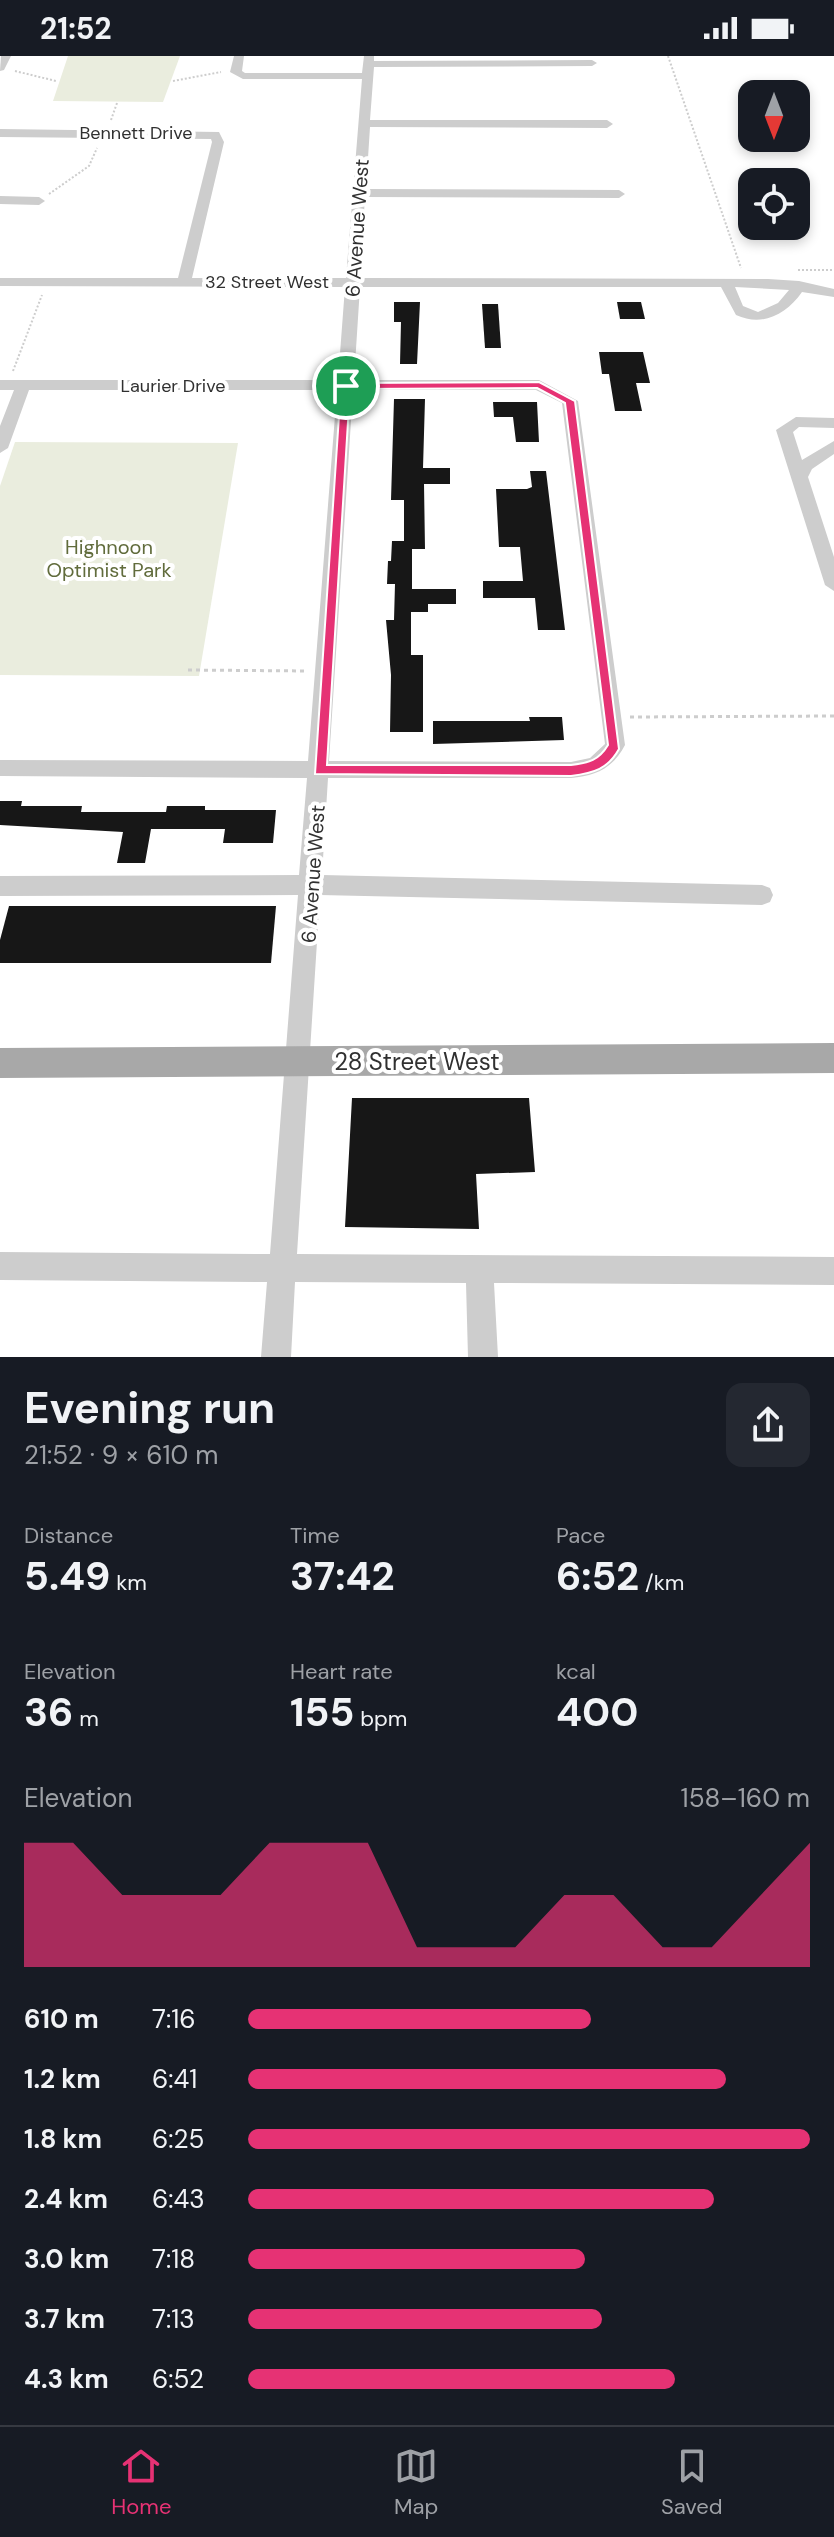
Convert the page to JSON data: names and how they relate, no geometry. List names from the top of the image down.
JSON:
{
  "streets": {
    "main road": ["28 Street West"],
    "street": [
      "Bennett Drive",
      "6 Avenue West",
      "32 Street West",
      "Laurier Drive"
    ]
  },
  "crossings": [
    ["Bennett Drive", "32 Street West"],
    ["6 Avenue West", "32 Street West"],
    ["6 Avenue West", "Laurier Drive"],
    ["6 Avenue West", "28 Street West"]
  ],
  "parks": ["Highnoon Optimist Park"],
  "north": "bottom",
  "page": {
    "status": "21:52",
    "heading": ["Evening run", "21:52 · 9 × 610 m"],
    "stats": [
      ["Distance", "5.49 km"],
      ["Time", "37:42"],
      ["Pace", "6:52 /km"],
      ["Elevation", "36 m"],
      ["Heart rate", "155 bpm"],
      ["kcal", "400"]
    ],
    "chart": ["Elevation", "158–160 m"],
    "list": [
      {
        "name": "610 m",
        "note": "7:16"
      },
      {
        "name": "1.2 km",
        "note": "6:41"
      },
      {
        "name": "1.8 km",
        "note": "6:25"
      },
      {
        "name": "2.4 km",
        "note": "6:43"
      },
      {
        "name": "3.0 km",
        "note": "7:18"
      },
      {
        "name": "3.7 km",
        "note": "7:13"
      },
      {
        "name": "4.3 km",
        "note": "6:52"
      }
    ],
    "tabs": ["Home", "Map", "Saved"]
  }
}
